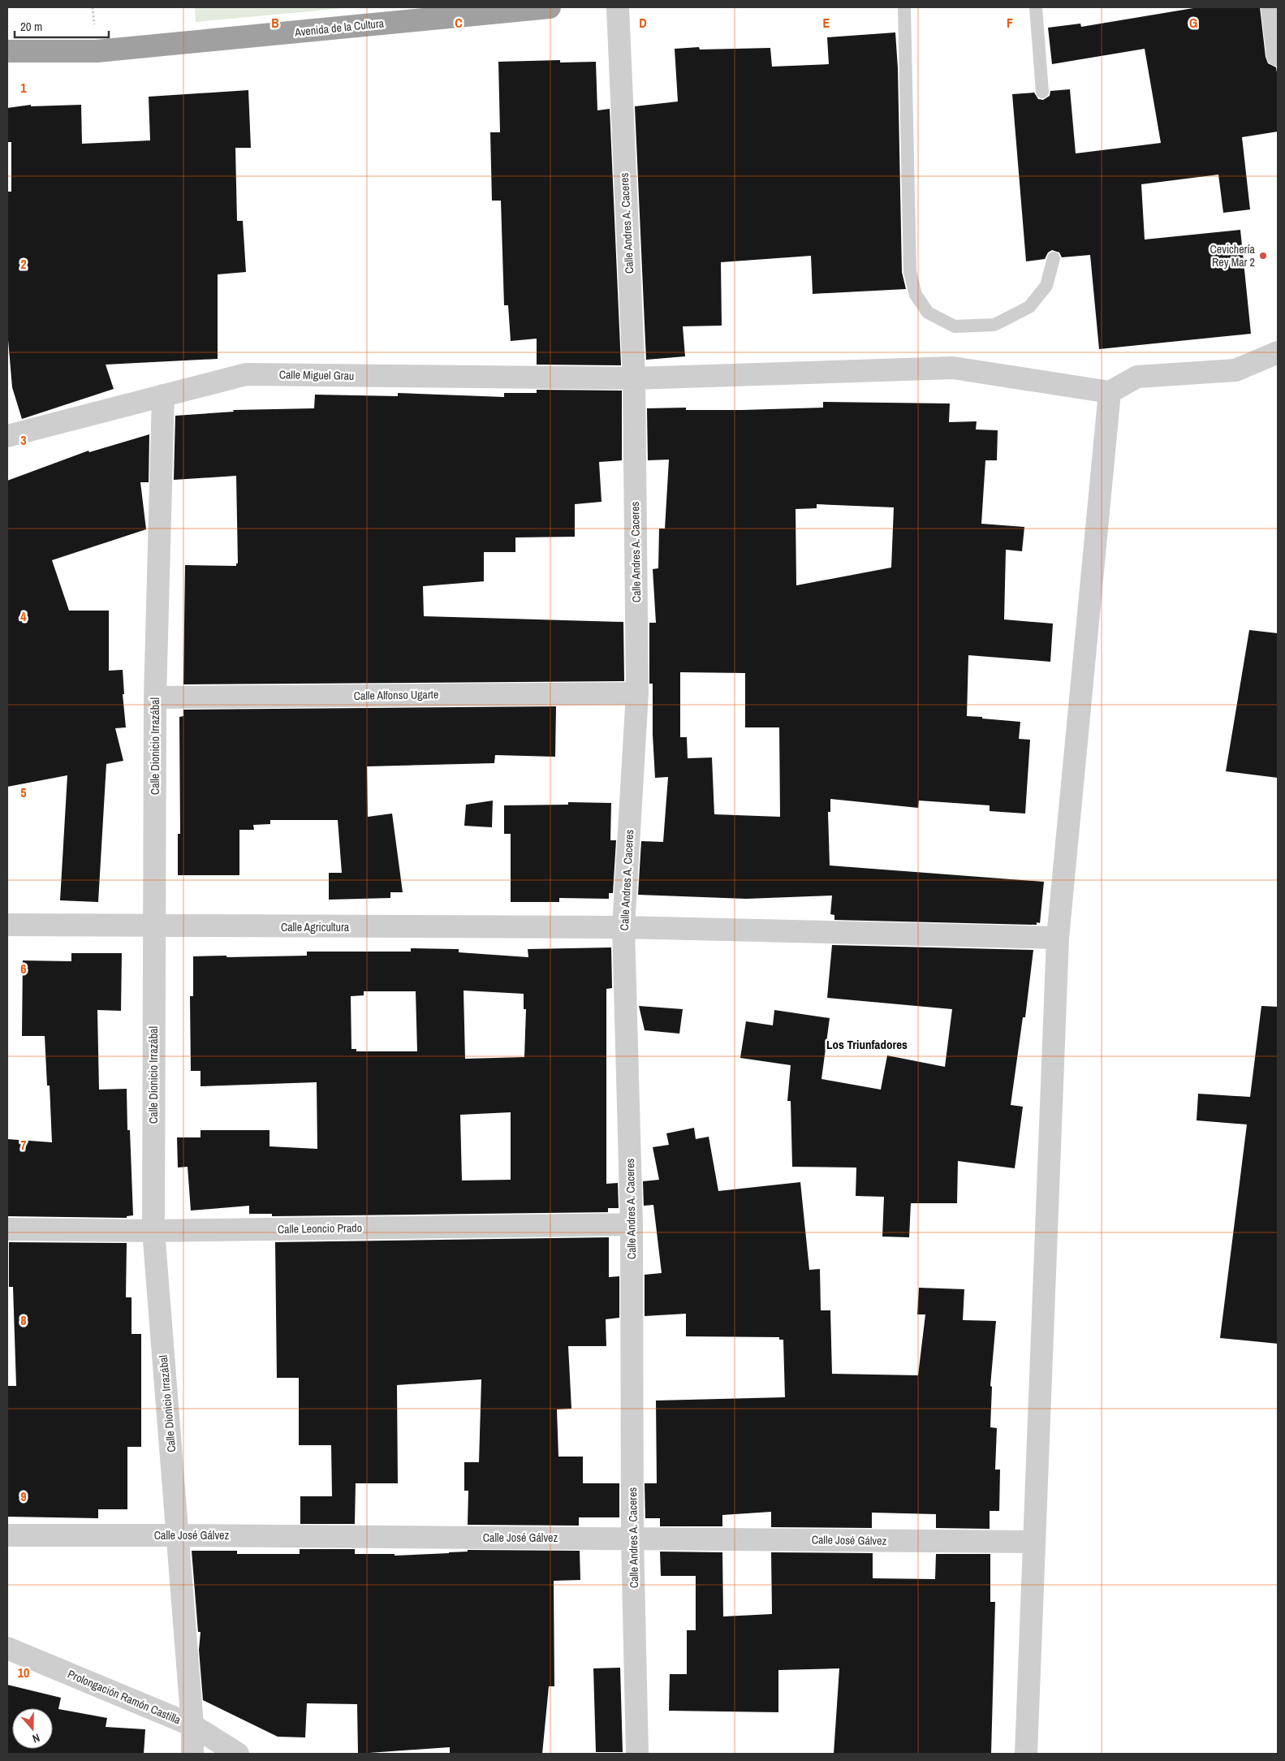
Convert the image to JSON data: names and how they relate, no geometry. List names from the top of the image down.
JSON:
{
  "streets": {
    "highway": ["Avenida de la Cultura"],
    "street": [
      "Calle Andres A. Caceres",
      "Calle Miguel Grau",
      "Calle Alfonso Ugarte",
      "Calle Dionicio Irrazábal",
      "Calle Agricultura",
      "Calle Leoncio Prado",
      "Calle José Gálvez",
      "Prolongación Ramón Castilla"
    ]
  },
  "crossings": [
    ["Calle Andres A. Caceres", "Calle Miguel Grau"],
    ["Calle Andres A. Caceres", "Calle Alfonso Ugarte"],
    ["Calle Andres A. Caceres", "Calle Agricultura"],
    ["Calle Andres A. Caceres", "Calle Leoncio Prado"],
    ["Calle Andres A. Caceres", "Calle José Gálvez"],
    ["Calle Miguel Grau", "Calle Dionicio Irrazábal"],
    ["Calle Alfonso Ugarte", "Calle Dionicio Irrazábal"],
    ["Calle Dionicio Irrazábal", "Calle Agricultura"],
    ["Calle Dionicio Irrazábal", "Calle Leoncio Prado"],
    ["Calle Dionicio Irrazábal", "Calle José Gálvez"],
    ["Calle Dionicio Irrazábal", "Prolongación Ramón Castilla"]
  ],
  "districts": ["Los Triunfadores"],
  "places": ["Cevichería Rey Mar 2"],
  "scale_bar": "20 m",
  "north": "bottom",
  "grid": {
    "columns": [
      "B",
      "C",
      "D",
      "E",
      "F",
      "G"
    ],
    "rows": [
      "1",
      "2",
      "3",
      "4",
      "5",
      "6",
      "7",
      "8",
      "9",
      "10"
    ]
  }
}
